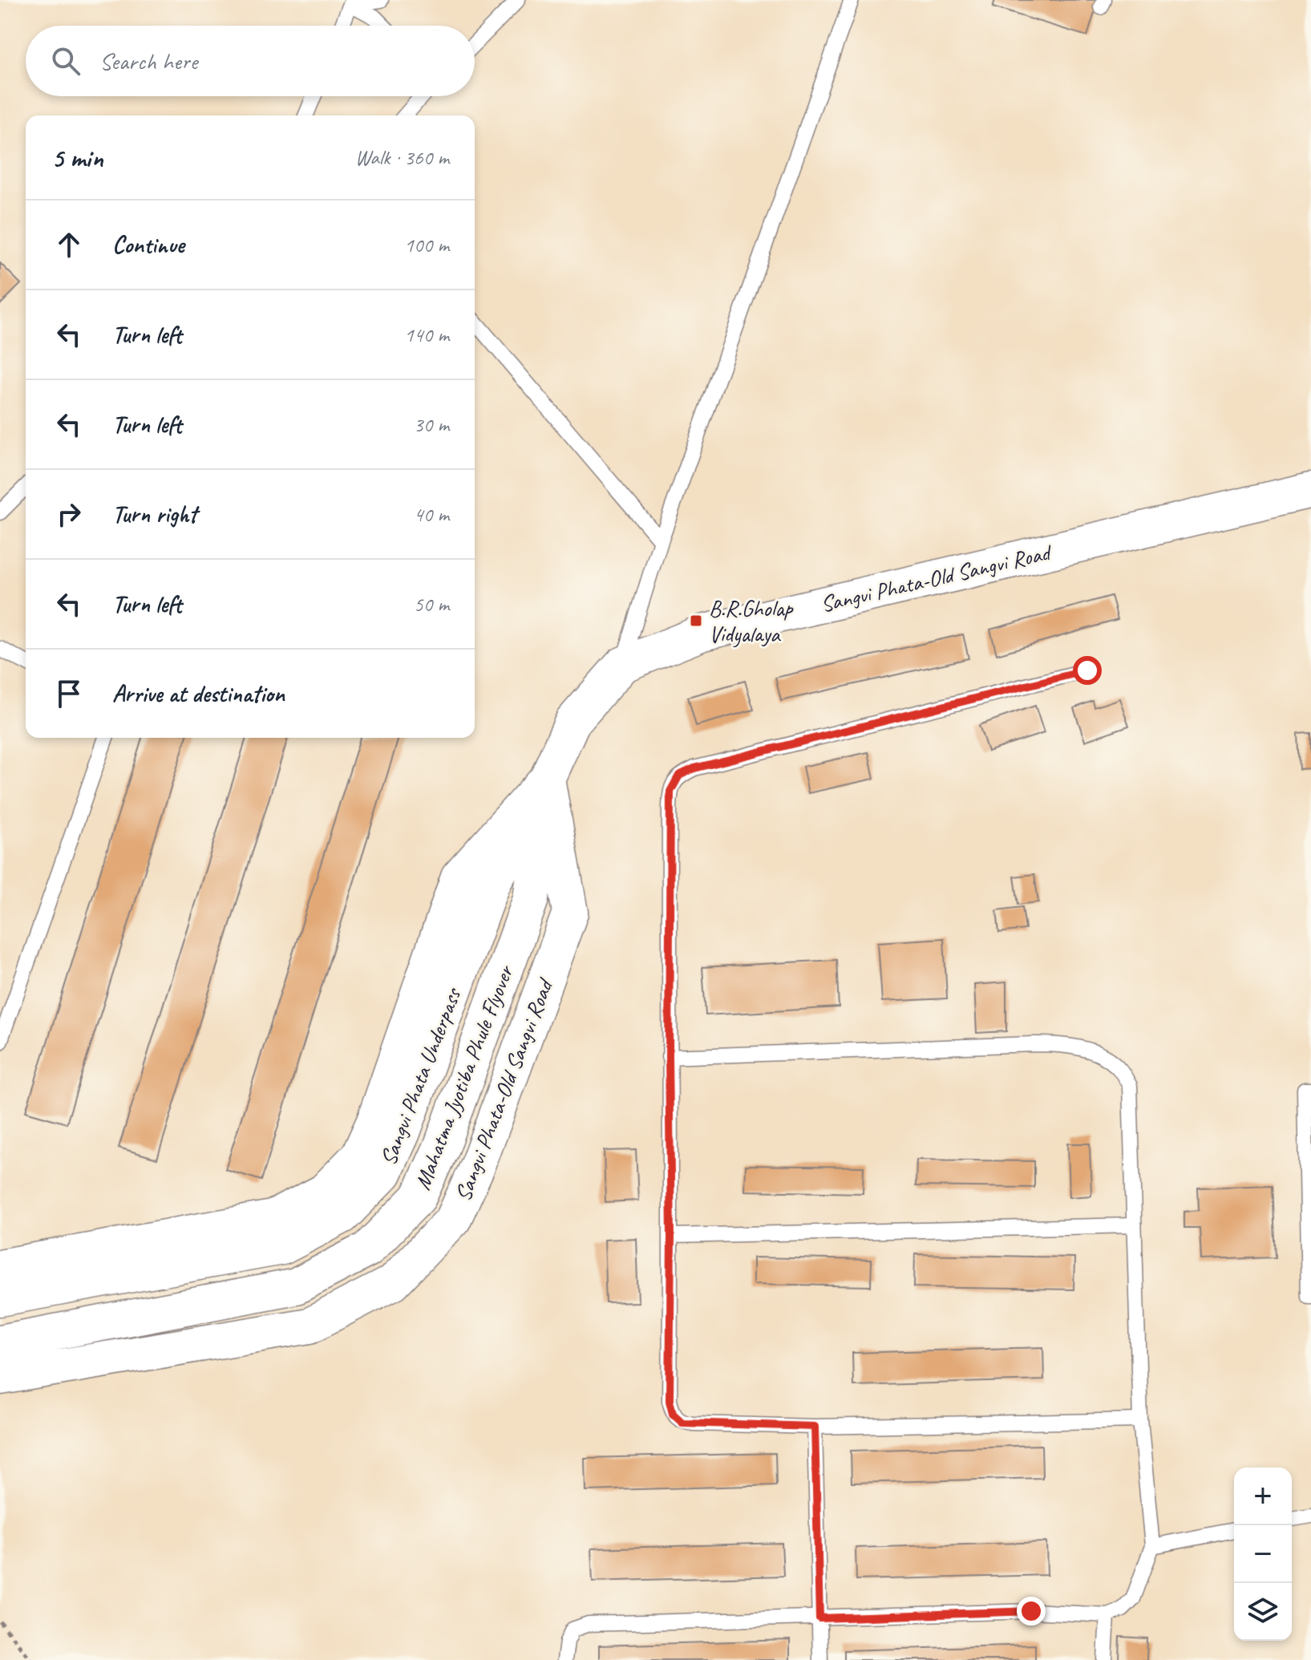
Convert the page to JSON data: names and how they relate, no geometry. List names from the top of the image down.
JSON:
{
  "streets": {
    "main road": ["Sangvi Phata-Old Sangvi Road", "Sangvi Phata Underpass", "Mahatma Jyotiba Phule Flyover"]
  },
  "crossings": [
    ["Sangvi Phata-Old Sangvi Road", "Sangvi Phata Underpass"],
    ["Sangvi Phata-Old Sangvi Road", "Mahatma Jyotiba Phule Flyover"],
    ["Sangvi Phata Underpass", "Mahatma Jyotiba Phule Flyover"]
  ],
  "places": {
    "transit": ["B.R.Gholap Vidyalaya"]
  },
  "page": {
    "search": "Search here",
    "heading": ["5 min", "Walk · 360 m"],
    "list": [
      ["Continue", "100 m"],
      ["Turn left", "140 m"],
      ["Turn left", "30 m"],
      ["Turn right", "40 m"],
      ["Turn left", "50 m"],
      "Arrive at destination"
    ],
    "map_buttons": ["+", "−"]
  }
}
